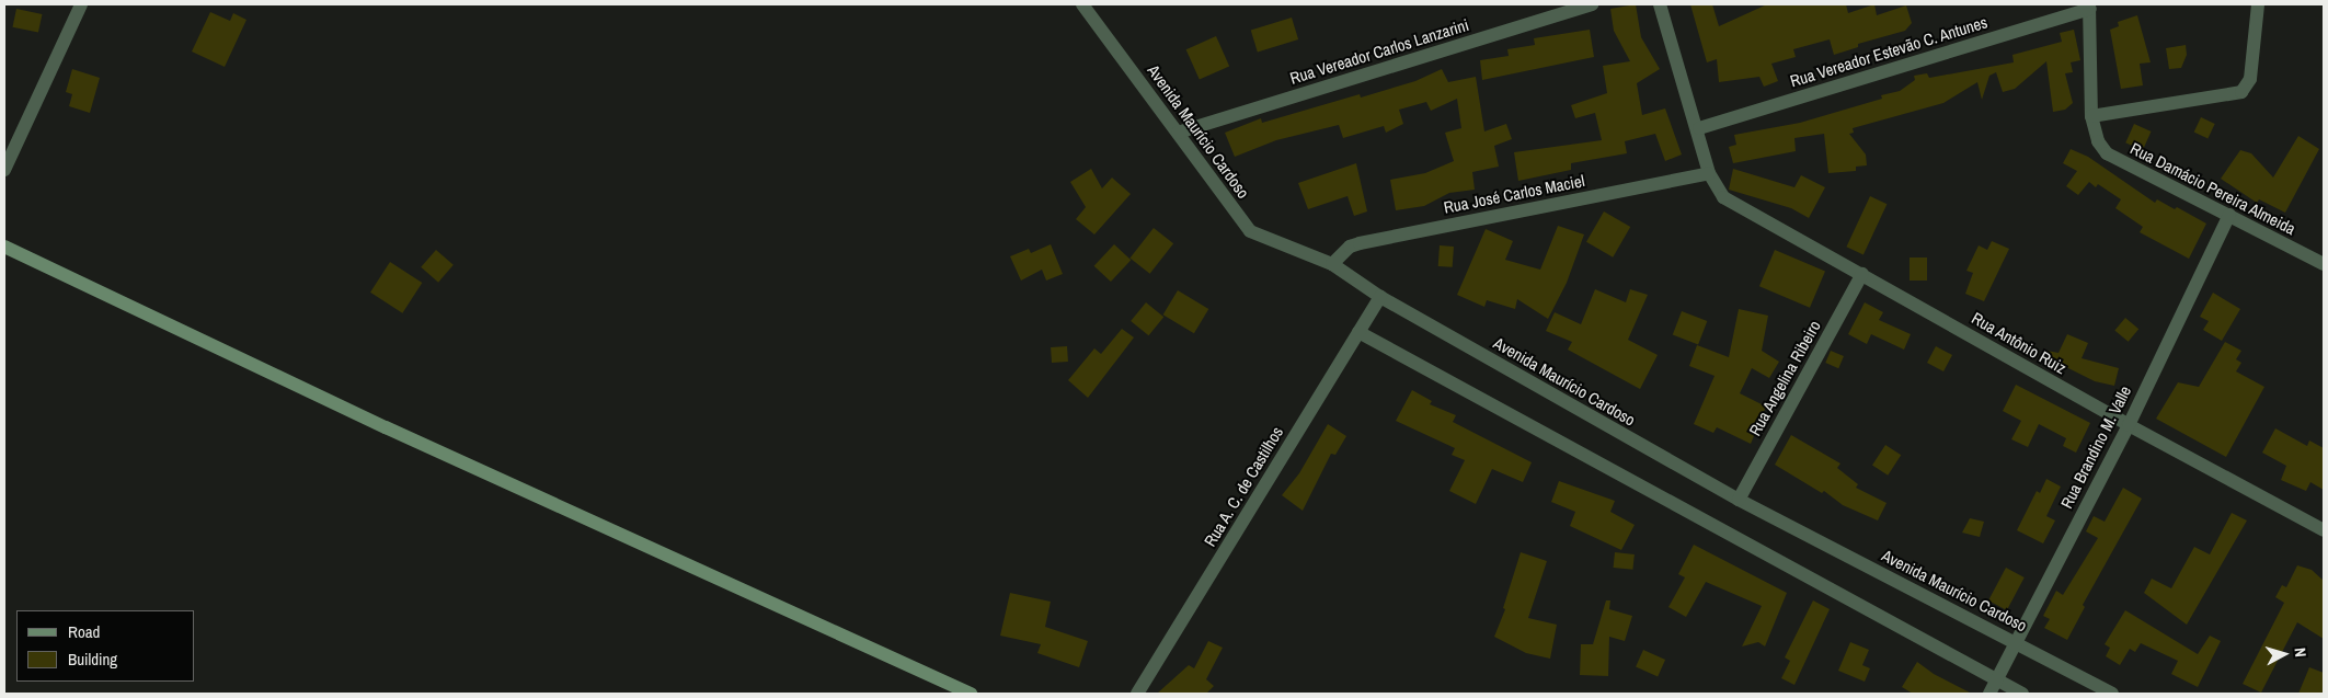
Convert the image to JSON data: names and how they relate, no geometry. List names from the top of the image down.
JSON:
{
  "streets": {
    "street": [
      "Rua Vereador Carlos Lanzarini",
      "Rua Vereador Estevão C. Antunes",
      "Avenida Maurício Cardoso",
      "Rua Damácio Pereira Almeida",
      "Rua José Carlos Maciel",
      "Rua Antônio Ruiz",
      "Rua Angelina Ribeiro",
      "Rua Brandino M. Valle",
      "Rua A. C. de Castilhos"
    ]
  },
  "crossings": [
    ["Rua Vereador Carlos Lanzarini", "Avenida Maurício Cardoso"],
    ["Rua Vereador Estevão C. Antunes", "Rua Damácio Pereira Almeida"],
    ["Avenida Maurício Cardoso", "Rua José Carlos Maciel"],
    ["Avenida Maurício Cardoso", "Rua Angelina Ribeiro"],
    ["Avenida Maurício Cardoso", "Rua Brandino M. Valle"],
    ["Avenida Maurício Cardoso", "Rua A. C. de Castilhos"],
    ["Rua Damácio Pereira Almeida", "Rua Brandino M. Valle"],
    ["Rua José Carlos Maciel", "Rua Antônio Ruiz"],
    ["Rua Antônio Ruiz", "Rua Angelina Ribeiro"],
    ["Rua Antônio Ruiz", "Rua Brandino M. Valle"]
  ],
  "legend": ["Road", "Building"],
  "north": "right"
}
